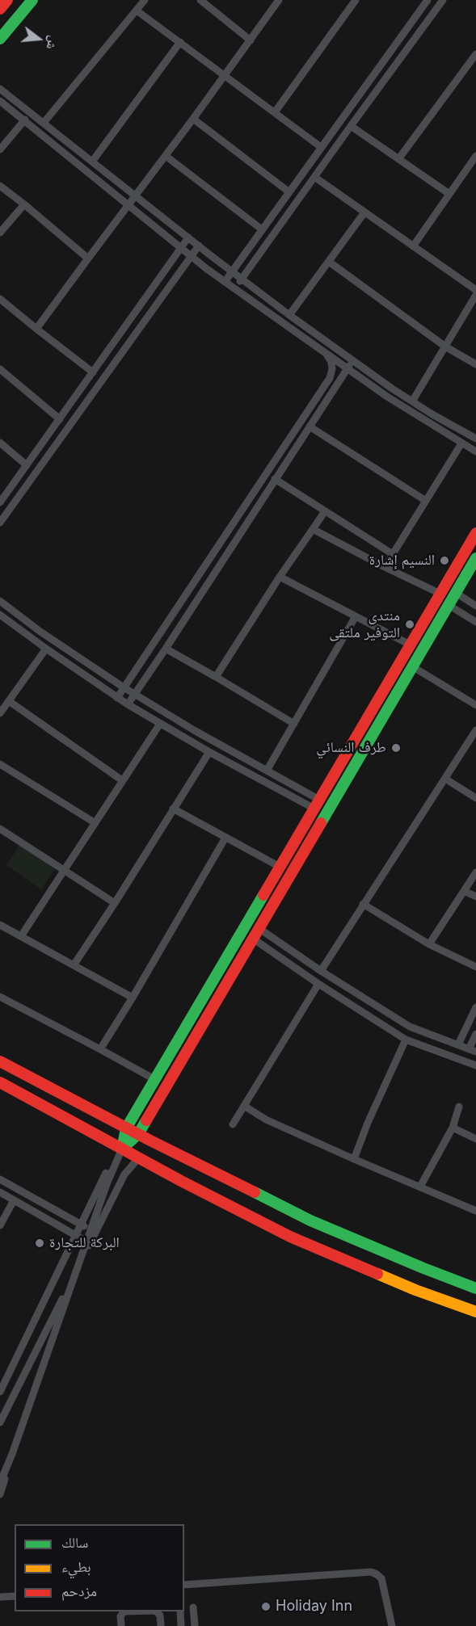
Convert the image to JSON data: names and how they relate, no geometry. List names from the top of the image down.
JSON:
{
  "places": [
    "النسيم إشارة",
    "منتدى التوفير ملتقى",
    "طرف النسائي",
    "البركة للتجارة",
    "Holiday Inn"
  ],
  "legend": ["سالك", "بطيء", "مزدحم"],
  "north": "right"
}
